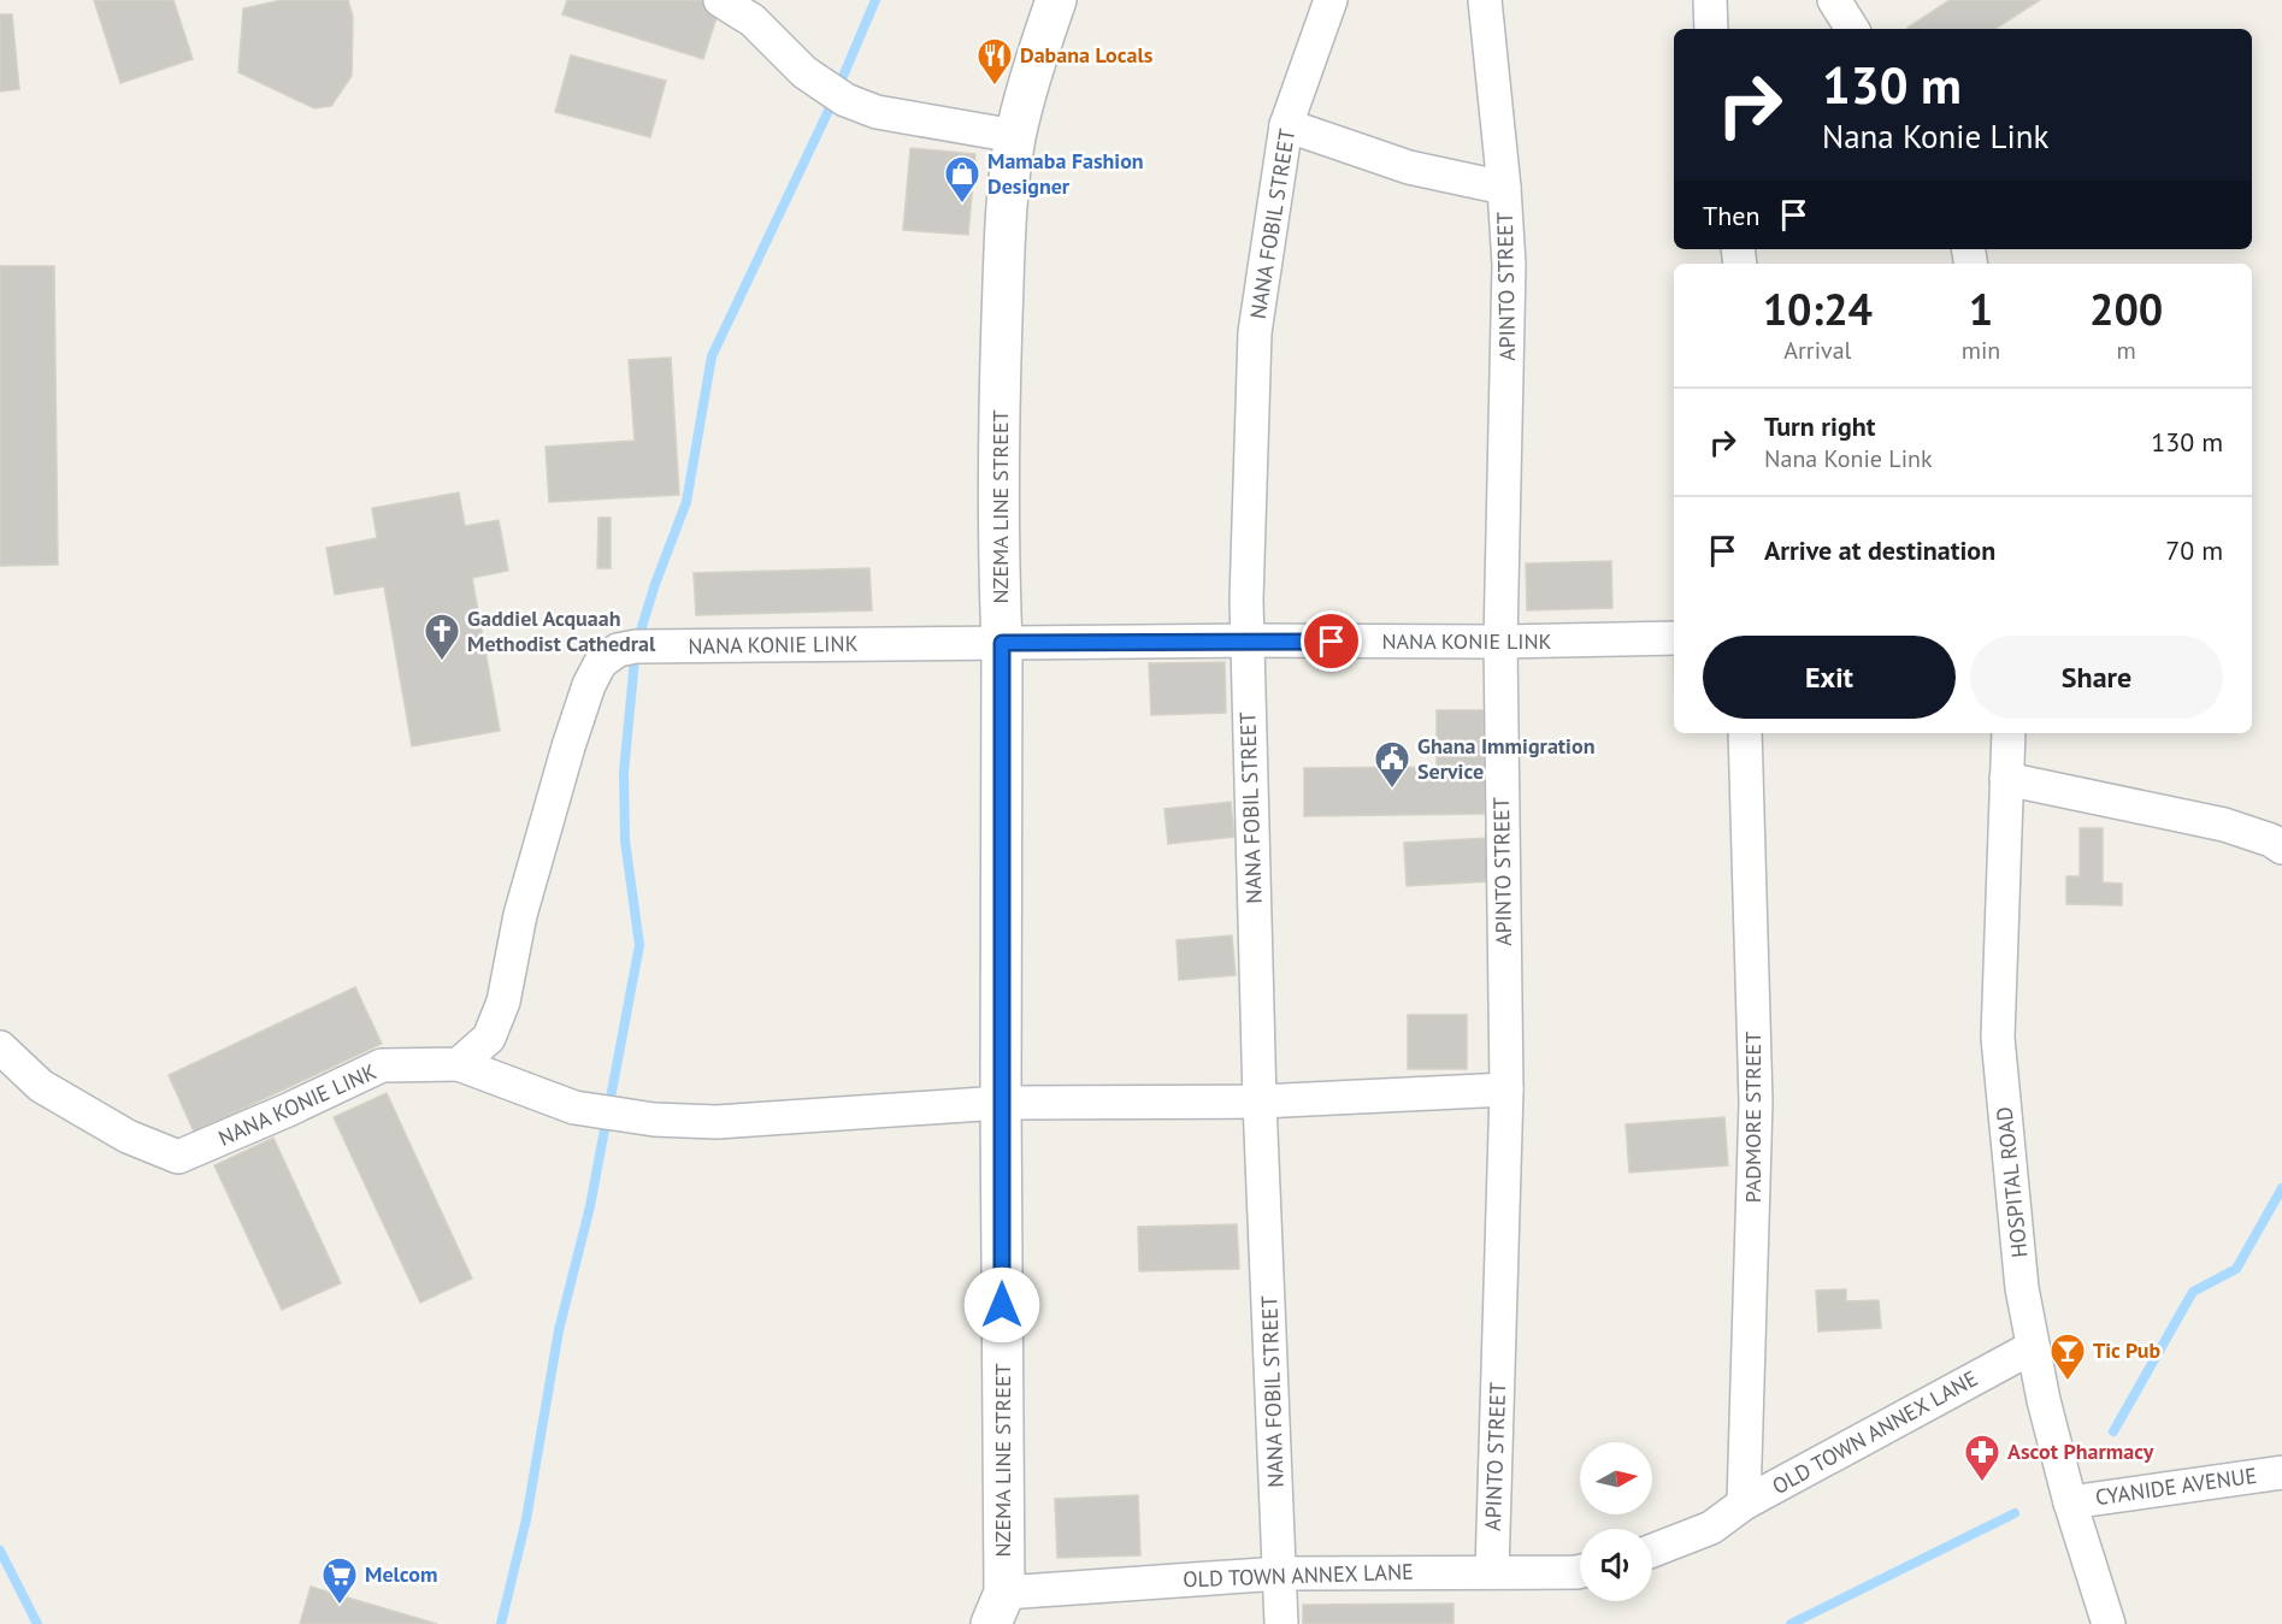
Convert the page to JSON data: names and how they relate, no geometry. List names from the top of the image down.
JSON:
{
  "streets": {
    "street": [
      "NANA FOBIL STREET",
      "APINTO STREET",
      "NZEMA LINE STREET",
      "NANA KONIE LINK",
      "PADMORE STREET",
      "HOSPITAL ROAD",
      "OLD TOWN ANNEX LANE",
      "CYANIDE AVENUE"
    ]
  },
  "crossings": [
    ["NANA FOBIL STREET", "NANA KONIE LINK"],
    ["NANA FOBIL STREET", "OLD TOWN ANNEX LANE"],
    ["APINTO STREET", "NANA KONIE LINK"],
    ["APINTO STREET", "OLD TOWN ANNEX LANE"],
    ["NZEMA LINE STREET", "NANA KONIE LINK"],
    ["NZEMA LINE STREET", "OLD TOWN ANNEX LANE"],
    ["PADMORE STREET", "OLD TOWN ANNEX LANE"],
    ["HOSPITAL ROAD", "OLD TOWN ANNEX LANE"],
    ["HOSPITAL ROAD", "CYANIDE AVENUE"]
  ],
  "places": {
    "restaurant": ["Dabana Locals"],
    "shop": ["Mamaba Fashion Designer"],
    "church": ["Gaddiel Acquaah Methodist Cathedral"],
    "public building": ["Ghana Immigration Service"],
    "bar": ["Tic Pub"],
    "pharmacy": ["Ascot Pharmacy"],
    "supermarket": ["Melcom"]
  },
  "north": "right",
  "page": {
    "turn": ["130 m", "Nana Konie Link"],
    "then": "Then",
    "eta": [
      "10:24",
      "Arrival",
      "1",
      "min",
      "200",
      "m"
    ],
    "list": [
      {
        "name": "Turn right",
        "note": "Nana Konie Link",
        "value": "130 m"
      },
      {
        "name": "Arrive at destination",
        "value": "70 m"
      }
    ],
    "buttons": ["Exit", "Share"]
  }
}
